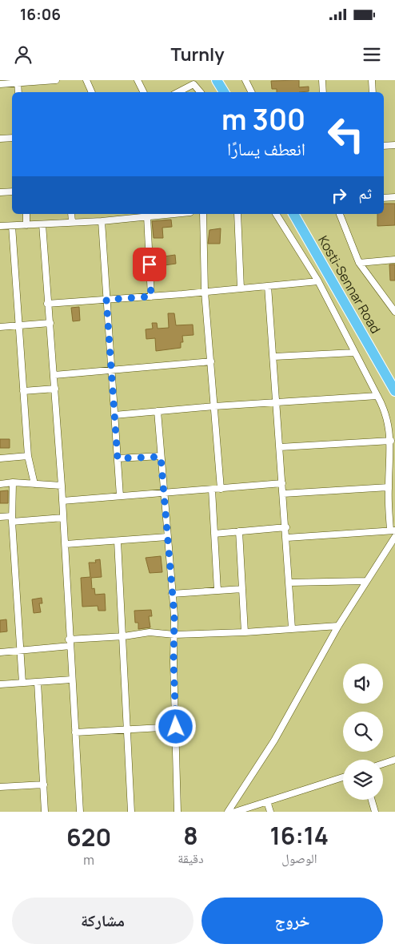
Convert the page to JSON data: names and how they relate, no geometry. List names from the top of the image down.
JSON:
{
  "streets": {
    "highway": ["Kosti-Sennar Road"]
  },
  "page": {
    "status": "16:06",
    "header": "Turnly",
    "turn": ["300 m", "انعطف يسارًا"],
    "then": "ثم",
    "eta": [
      "16:14",
      "الوصول",
      "8",
      "دقيقة",
      "620",
      "m"
    ],
    "buttons": ["خروج", "مشاركة"]
  }
}
